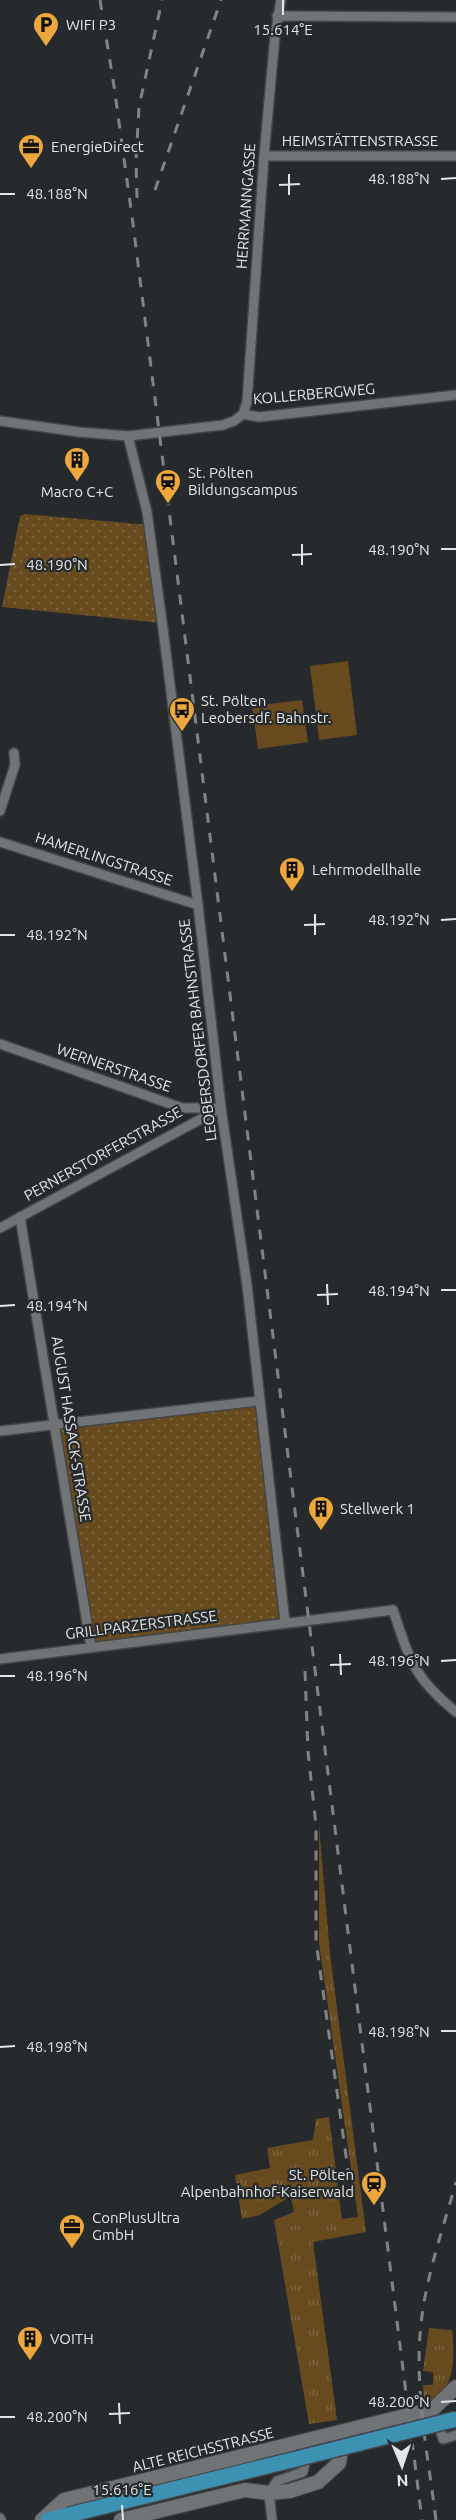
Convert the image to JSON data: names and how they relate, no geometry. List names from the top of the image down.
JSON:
{
  "streets": {
    "street": [
      "HEIMSTÄTTENSTRASSE",
      "HERRMANNGASSE",
      "KOLLERBERGWEG",
      "HAMERLINGSTRASSE",
      "LEOBERSDORFER BAHNSTRASSE",
      "WERNERSTRASSE",
      "PERNERSTORFERSTRASSE",
      "AUGUST HASSACK-STRASSE",
      "GRILLPARZERSTRASSE",
      "ALTE REICHSSTRASSE"
    ]
  },
  "crossings": [
    ["HEIMSTÄTTENSTRASSE", "HERRMANNGASSE"],
    ["HERRMANNGASSE", "KOLLERBERGWEG"],
    ["KOLLERBERGWEG", "LEOBERSDORFER BAHNSTRASSE"],
    ["HAMERLINGSTRASSE", "LEOBERSDORFER BAHNSTRASSE"],
    ["LEOBERSDORFER BAHNSTRASSE", "WERNERSTRASSE"],
    ["LEOBERSDORFER BAHNSTRASSE", "PERNERSTORFERSTRASSE"],
    ["LEOBERSDORFER BAHNSTRASSE", "GRILLPARZERSTRASSE"],
    ["WERNERSTRASSE", "PERNERSTORFERSTRASSE"],
    ["PERNERSTORFERSTRASSE", "AUGUST HASSACK-STRASSE"],
    ["AUGUST HASSACK-STRASSE", "GRILLPARZERSTRASSE"]
  ],
  "places": {
    "parking": ["WIFI P3"],
    "office": ["EnergieDirect", "ConPlusUltra GmbH"],
    "building": [
      "Macro C+C",
      "Lehrmodellhalle",
      "Stellwerk 1",
      "VOITH"
    ],
    "station": ["St. Pölten Bildungscampus", "St. Pölten Alpenbahnhof-Kaiserwald"],
    "bus stop": ["St. Pölten Leobersdf. Bahnstr."]
  },
  "north": "bottom",
  "coordinates": [
    "15.614°E",
    "48.188°N",
    "48.190°N",
    "48.192°N",
    "48.194°N",
    "48.196°N",
    "48.198°N",
    "48.200°N",
    "15.616°E"
  ]
}
